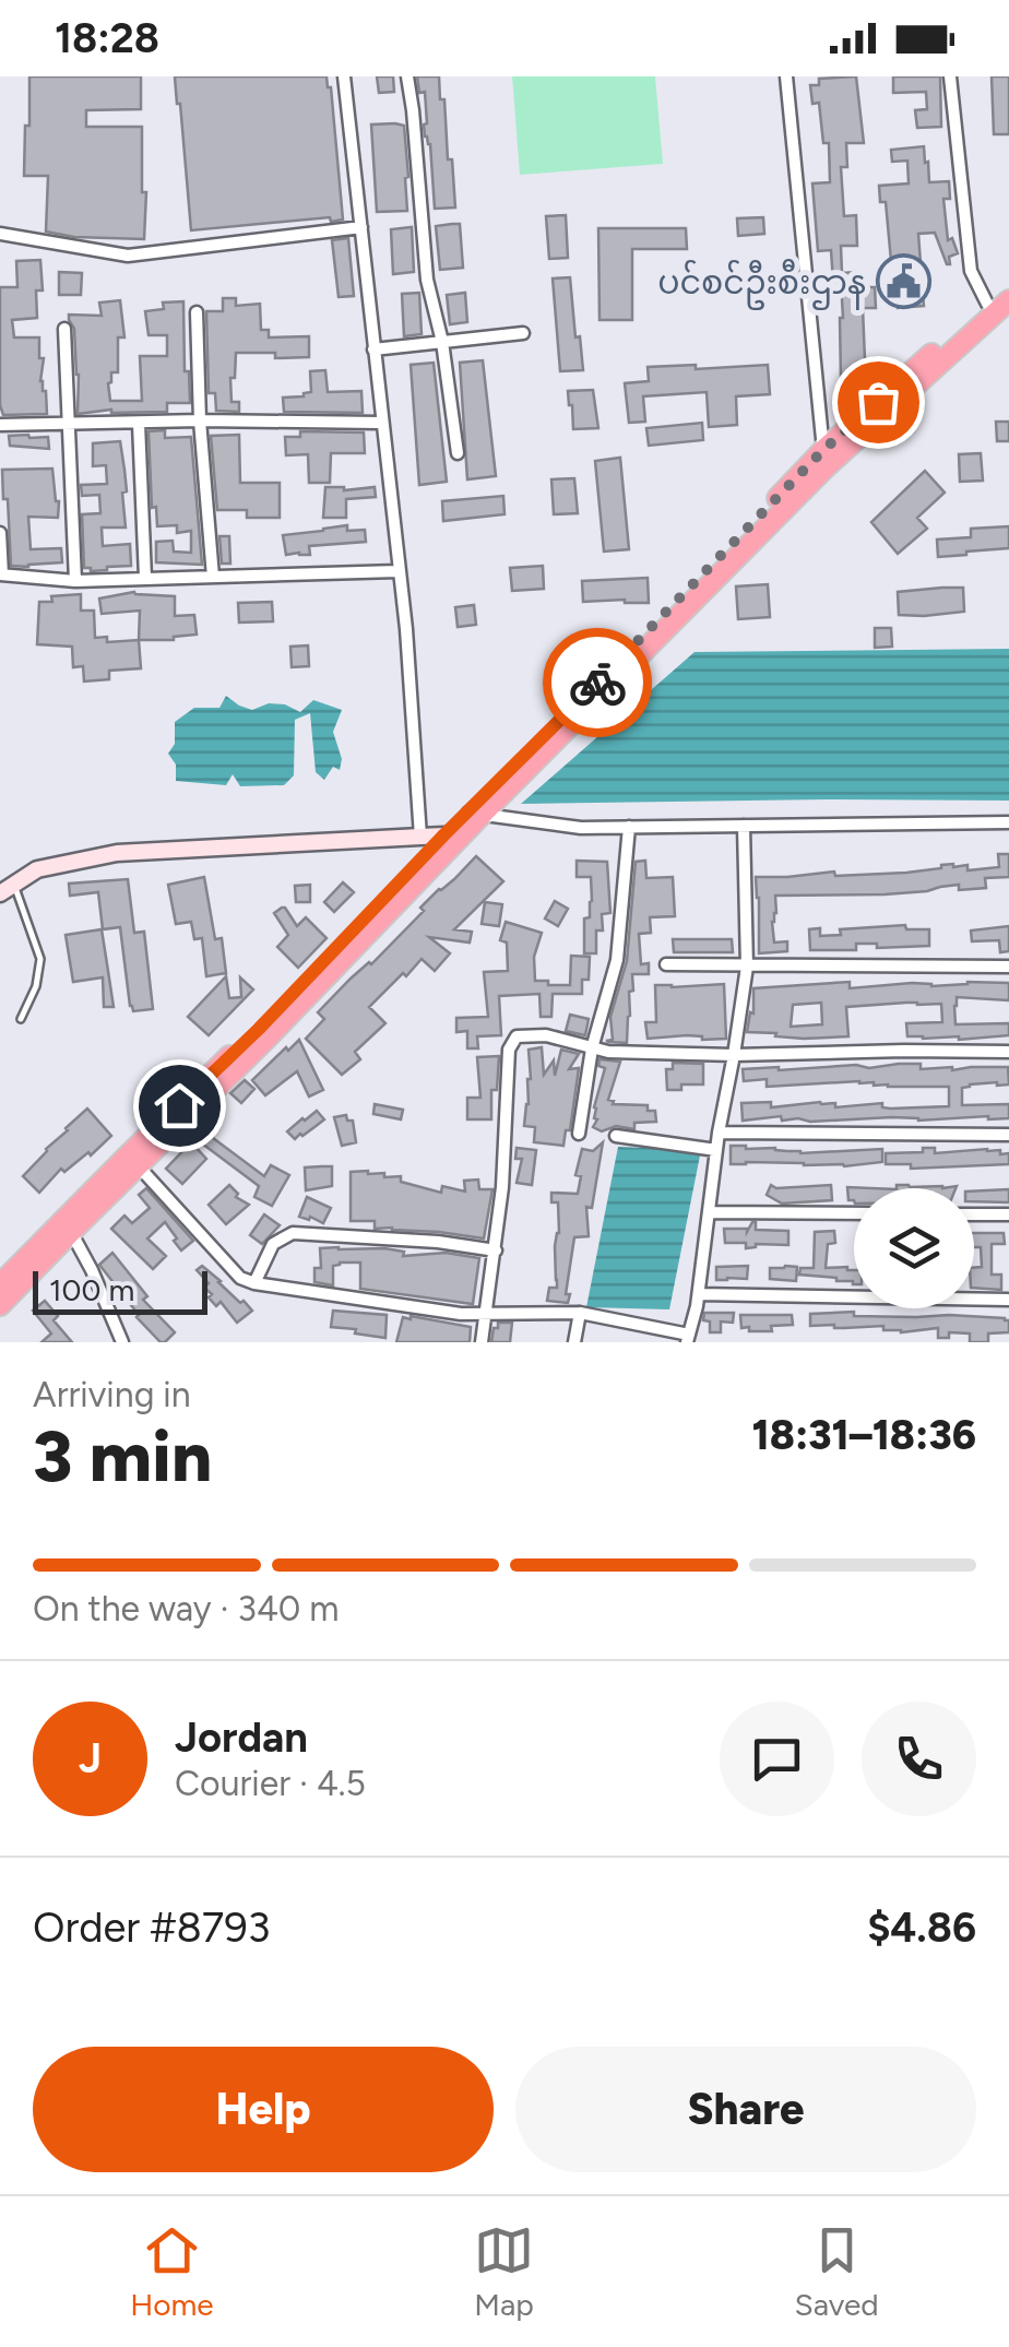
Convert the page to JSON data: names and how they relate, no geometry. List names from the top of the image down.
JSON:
{
  "places": {
    "public building": ["ပင်စင်ဦးစီးဌာန"]
  },
  "scale_bar": "100 m",
  "page": {
    "status": "18:28",
    "scale": "100 m",
    "heading": ["3 min", "Arriving in", "18:31–18:36"],
    "panel": [
      "Jordan",
      "Courier · 4.5",
      "Order #8793",
      "$4.86"
    ],
    "bar": "On the way · 340 m",
    "round": "J",
    "buttons": ["Help", "Share"],
    "tabs": ["Home", "Map", "Saved"]
  }
}
